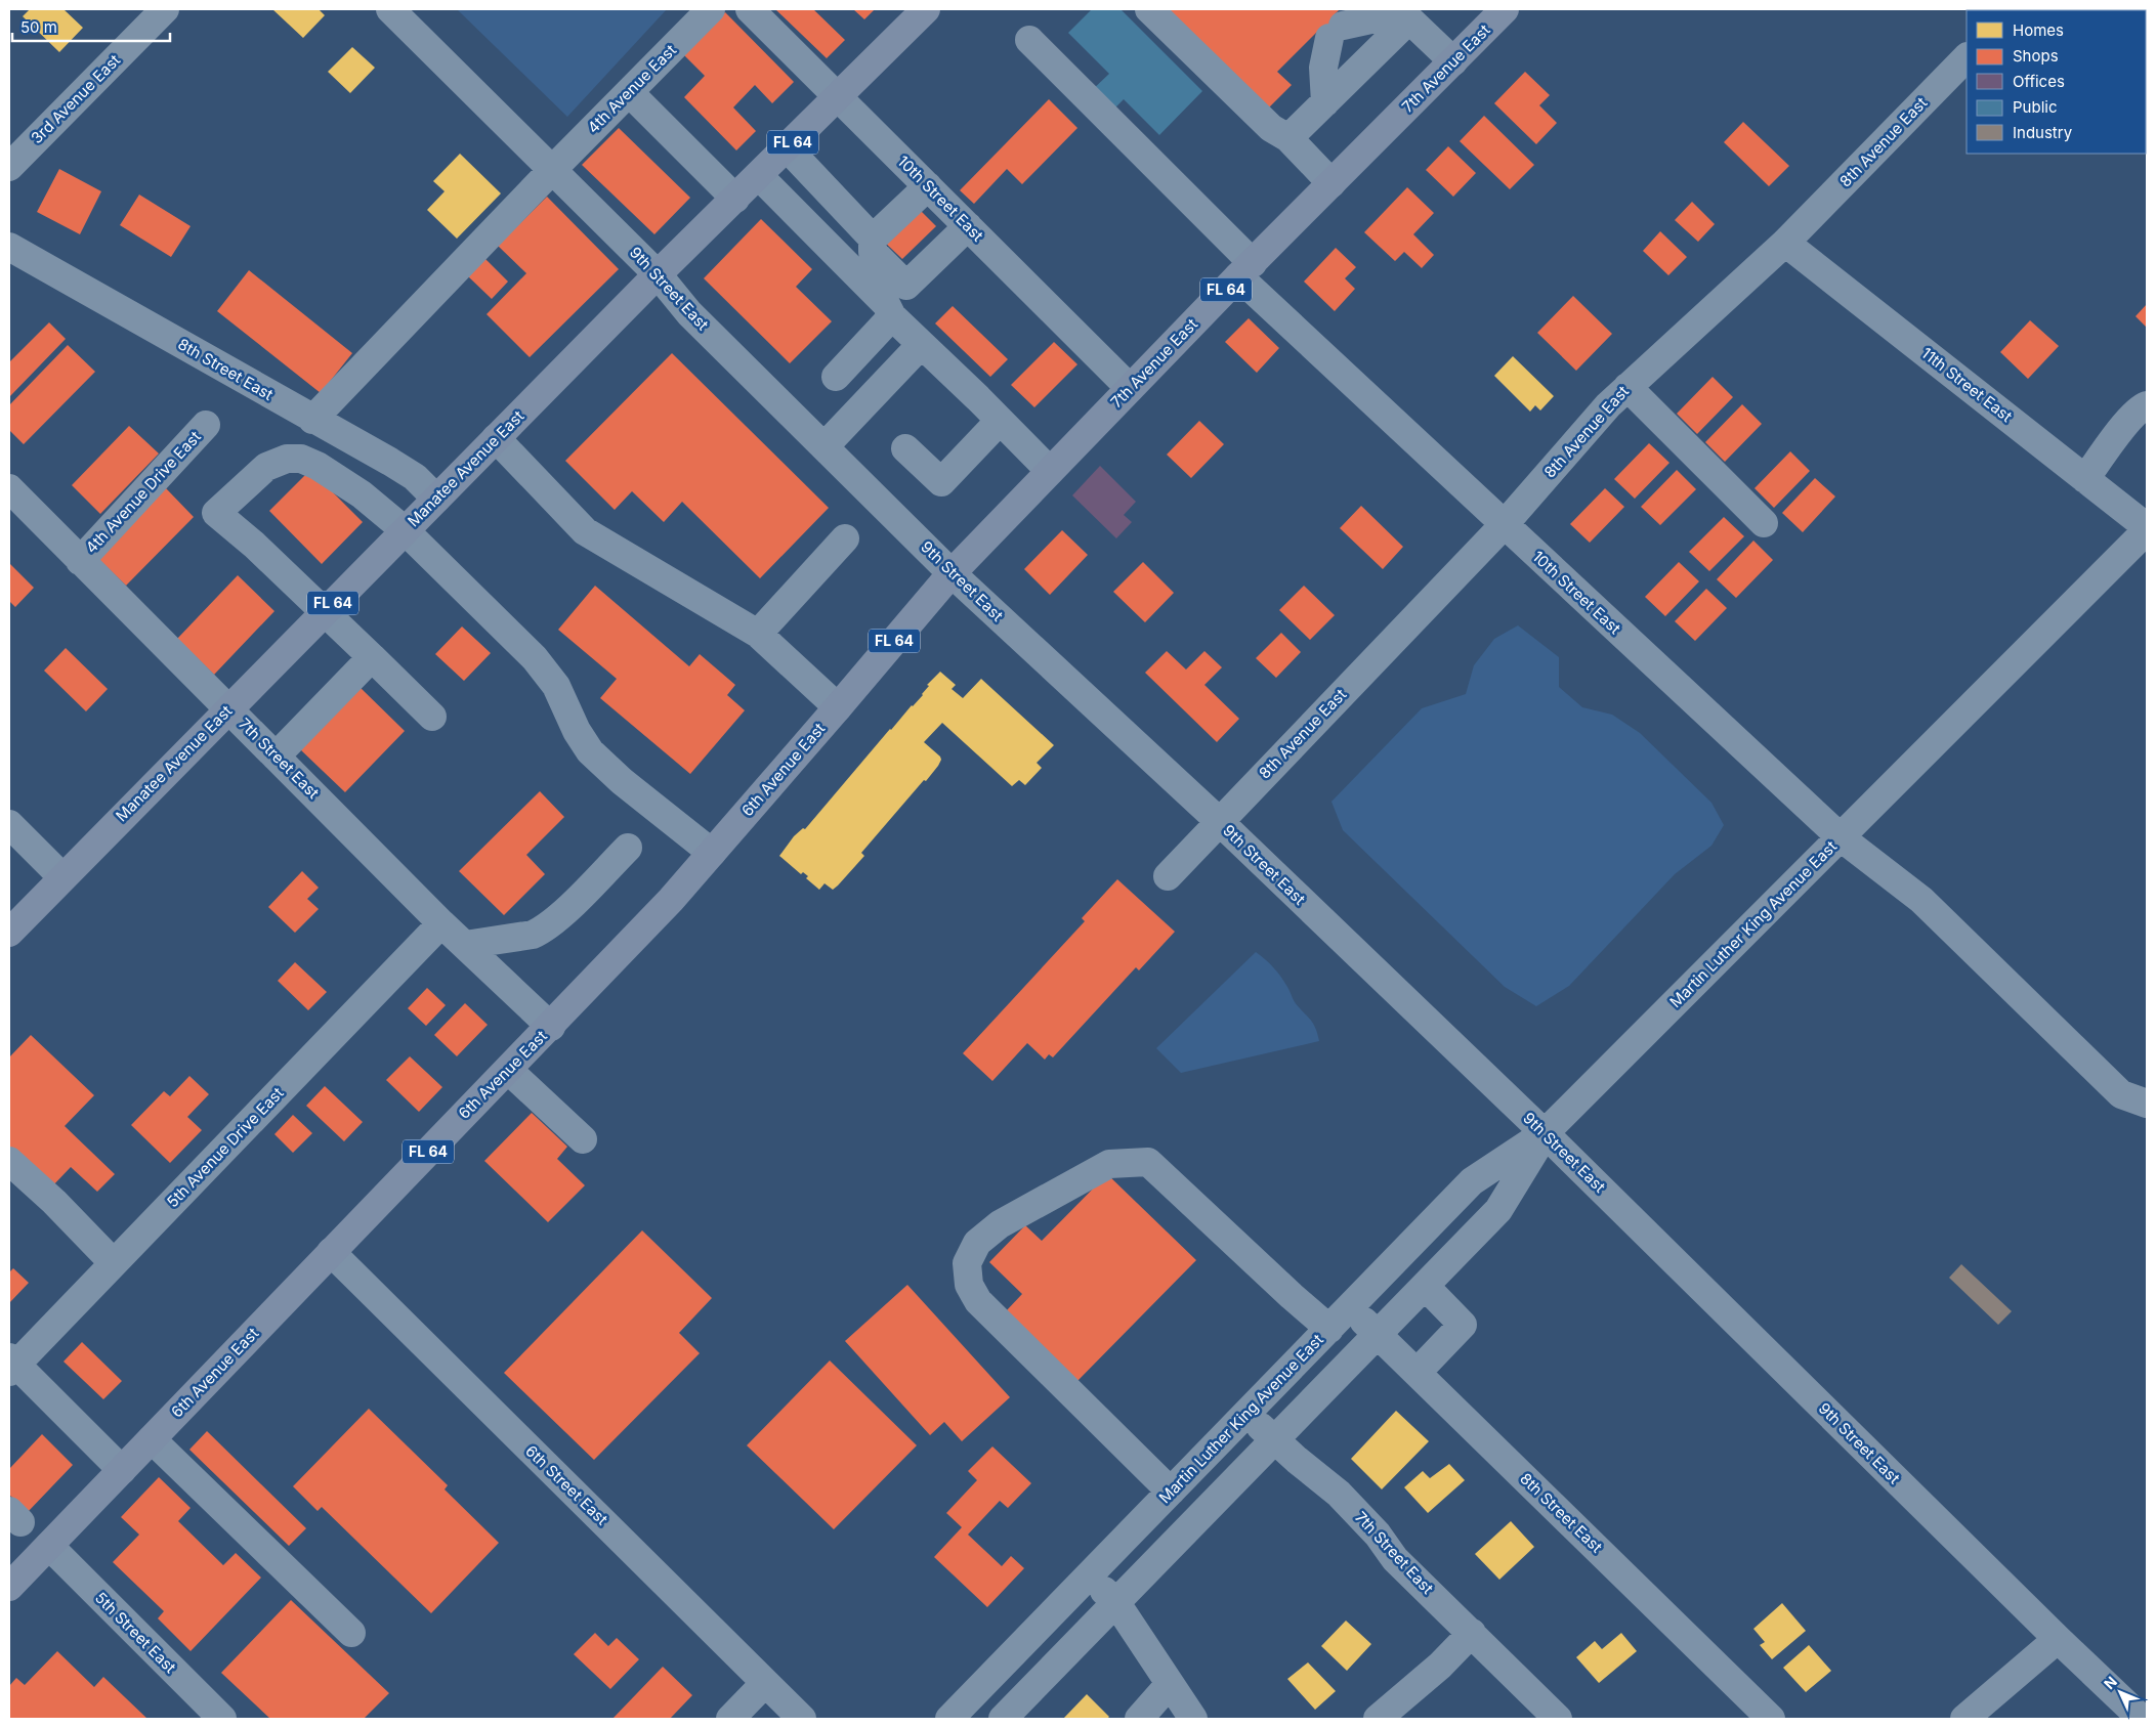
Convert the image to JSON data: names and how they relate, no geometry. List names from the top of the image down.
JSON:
{
  "streets": {
    "main road": [
      "7th Avenue East",
      "FL 64",
      "Manatee Avenue East",
      "6th Avenue East"
    ],
    "street": [
      "4th Avenue East",
      "3rd Avenue East",
      "8th Avenue East",
      "10th Street East",
      "9th Street East",
      "8th Street East",
      "11th Street East",
      "4th Avenue Drive East",
      "7th Street East",
      "Martin Luther King Avenue East",
      "5th Avenue Drive East",
      "6th Street East",
      "5th Street East"
    ]
  },
  "crossings": [
    ["7th Avenue East", "10th Street East"],
    ["7th Avenue East", "9th Street East"],
    ["7th Avenue East", "6th Avenue East"],
    ["4th Avenue East", "9th Street East"],
    ["4th Avenue East", "8th Street East"],
    ["8th Avenue East", "10th Street East"],
    ["8th Avenue East", "9th Street East"],
    ["8th Avenue East", "11th Street East"],
    ["10th Street East", "Manatee Avenue East"],
    ["10th Street East", "Martin Luther King Avenue East"],
    ["9th Street East", "Manatee Avenue East"],
    ["9th Street East", "Martin Luther King Avenue East"],
    ["8th Street East", "Manatee Avenue East"],
    ["8th Street East", "Martin Luther King Avenue East"],
    ["11th Street East", "Martin Luther King Avenue East"],
    ["Manatee Avenue East", "7th Street East"],
    ["4th Avenue Drive East", "7th Street East"],
    ["7th Street East", "6th Avenue East"],
    ["7th Street East", "Martin Luther King Avenue East"],
    ["7th Street East", "5th Avenue Drive East"],
    ["6th Avenue East", "6th Street East"],
    ["6th Avenue East", "5th Street East"]
  ],
  "legend": [
    "Homes",
    "Shops",
    "Offices",
    "Public",
    "Industry"
  ],
  "scale_bar": "50 m",
  "north": "top left"
}
